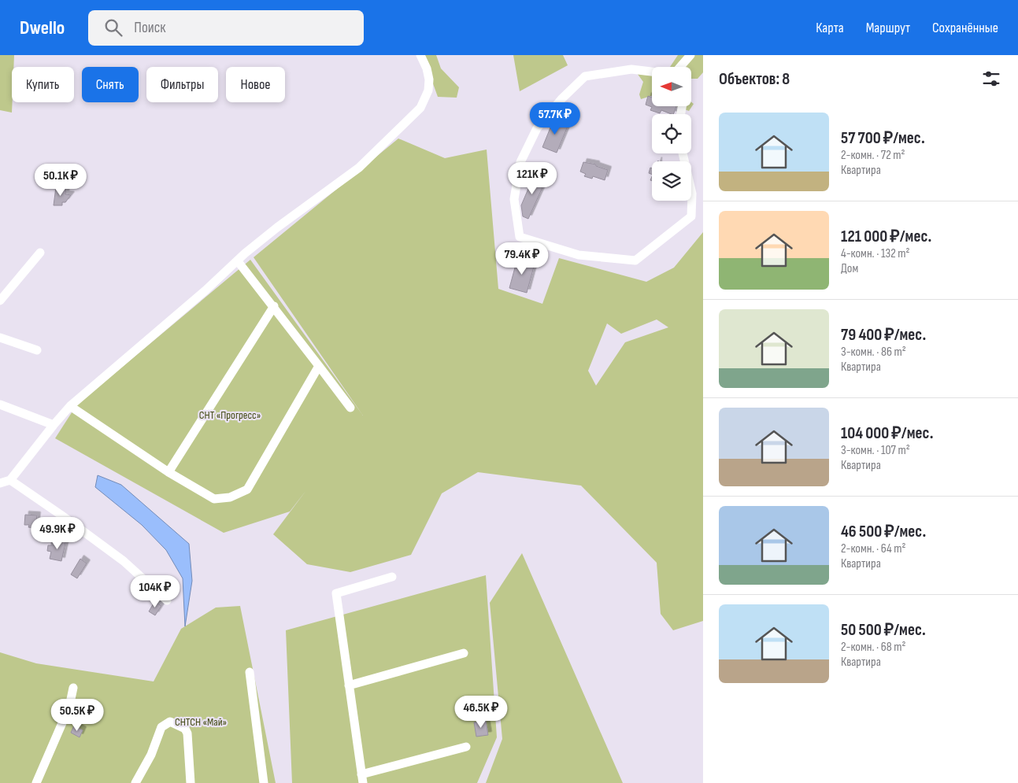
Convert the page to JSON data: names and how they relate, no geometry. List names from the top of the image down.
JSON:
{
  "parks": ["СНТ «Прогресс»", "СНТСН «Май»"],
  "north": "left",
  "page": {
    "header": "Dwello",
    "search": "Поиск",
    "nav": ["Карта", "Маршрут", "Сохранённые"],
    "heading": "Объектов: 8",
    "chip": [
      "Купить",
      "Снять",
      "Фильтры",
      "Новое"
    ],
    "price": [
      "57.7K ₽",
      "121K ₽",
      "50.1K ₽",
      "79.4K ₽",
      "49.9K ₽",
      "104K ₽",
      "46.5K ₽",
      "50.5K ₽"
    ],
    "list": [
      {
        "name": "57 700 ₽/мес.",
        "note": "2-комн. · 72 m² · Квартира"
      },
      {
        "name": "121 000 ₽/мес.",
        "note": "4-комн. · 132 m² · Дом"
      },
      {
        "name": "79 400 ₽/мес.",
        "note": "3-комн. · 86 m² · Квартира"
      },
      {
        "name": "104 000 ₽/мес.",
        "note": "3-комн. · 107 m² · Квартира"
      },
      {
        "name": "46 500 ₽/мес.",
        "note": "2-комн. · 64 m² · Квартира"
      },
      {
        "name": "50 500 ₽/мес.",
        "note": "2-комн. · 68 m² · Квартира"
      }
    ]
  }
}
